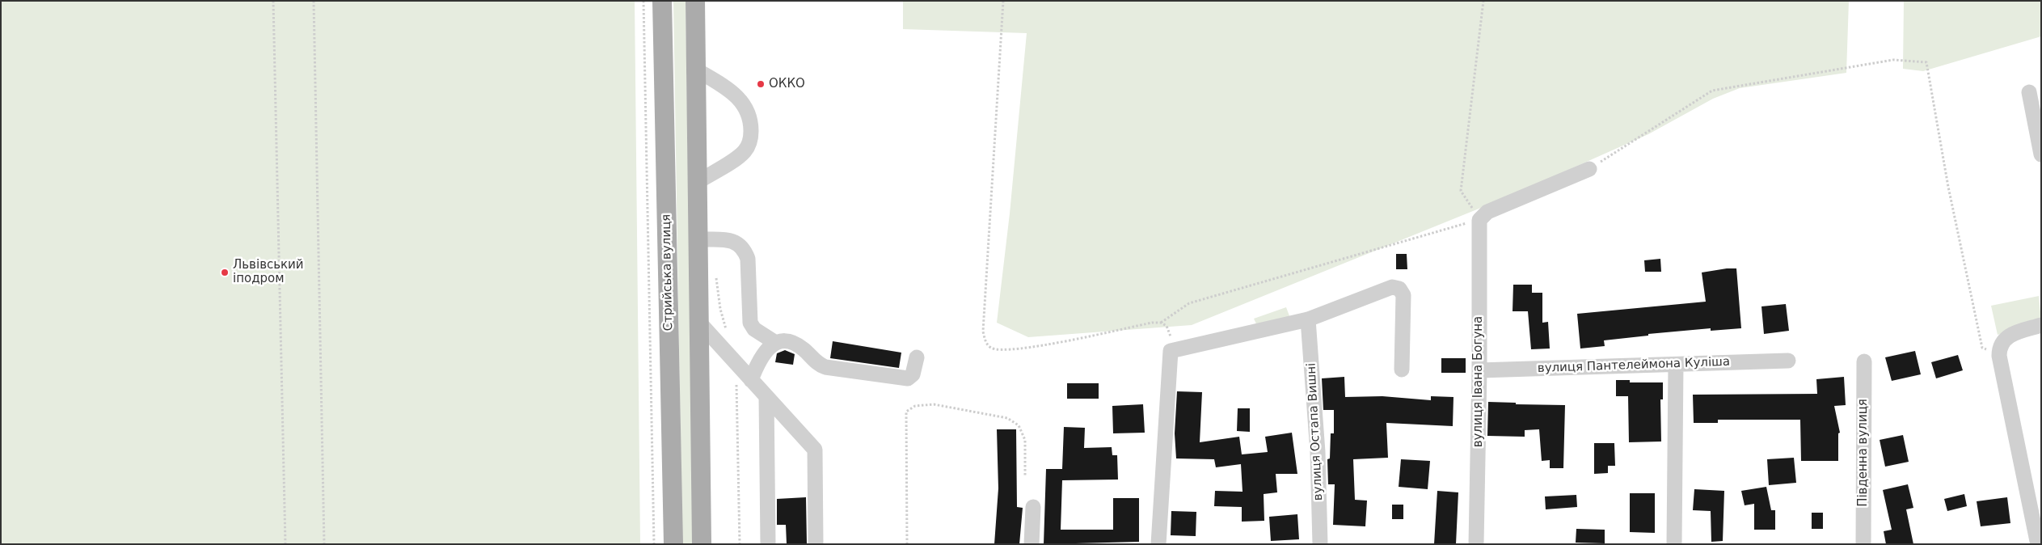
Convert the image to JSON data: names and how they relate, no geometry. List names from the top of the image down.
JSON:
{
  "streets": {
    "main road": ["Стрийська вулиця"],
    "street": [
      "вулиця Пантелеймона Куліша",
      "вулиця Івана Богуна",
      "вулиця Остапа Вишні",
      "Південна вулиця"
    ]
  },
  "crossings": [
    ["вулиця Пантелеймона Куліша", "вулиця Івана Богуна"]
  ],
  "places": ["ОККО", "Львівський іподром"]
}
